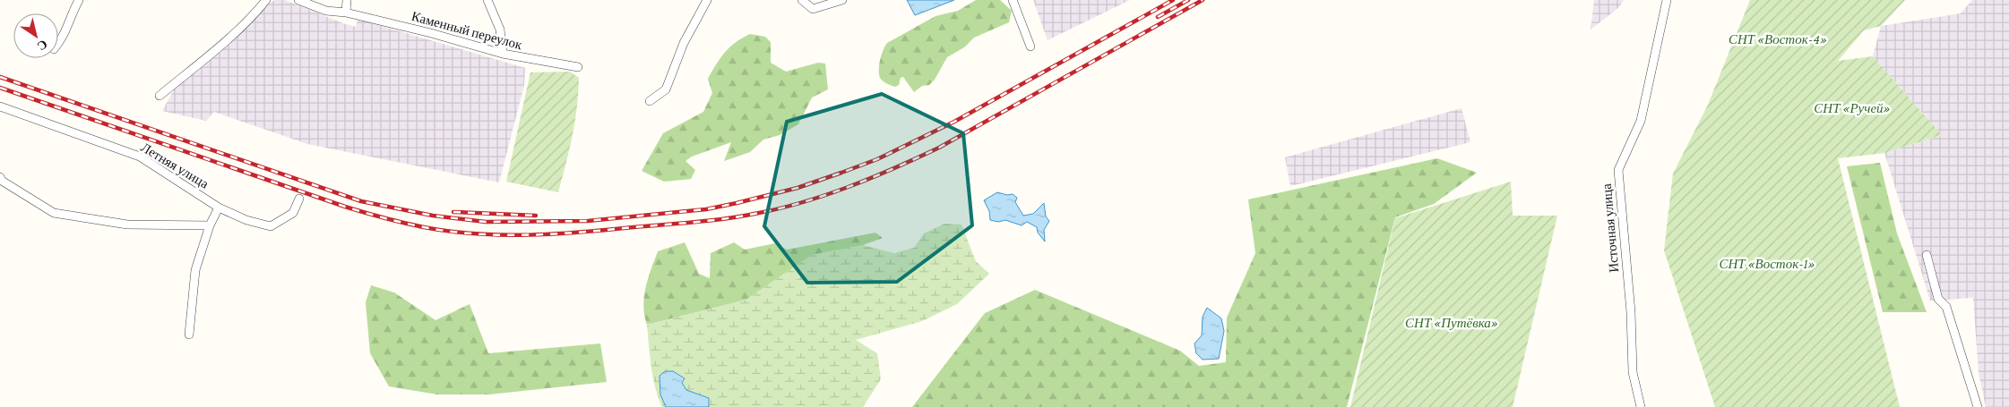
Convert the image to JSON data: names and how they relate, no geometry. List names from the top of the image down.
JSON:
{
  "streets": {
    "street": ["Каменный переулок", "Летняя улица", "Источная улица"]
  },
  "parks": [
    "СНТ «Восток-4»",
    "СНТ «Ручей»",
    "СНТ «Восток-1»",
    "СНТ «Путёвка»"
  ],
  "north": "bottom right"
}
